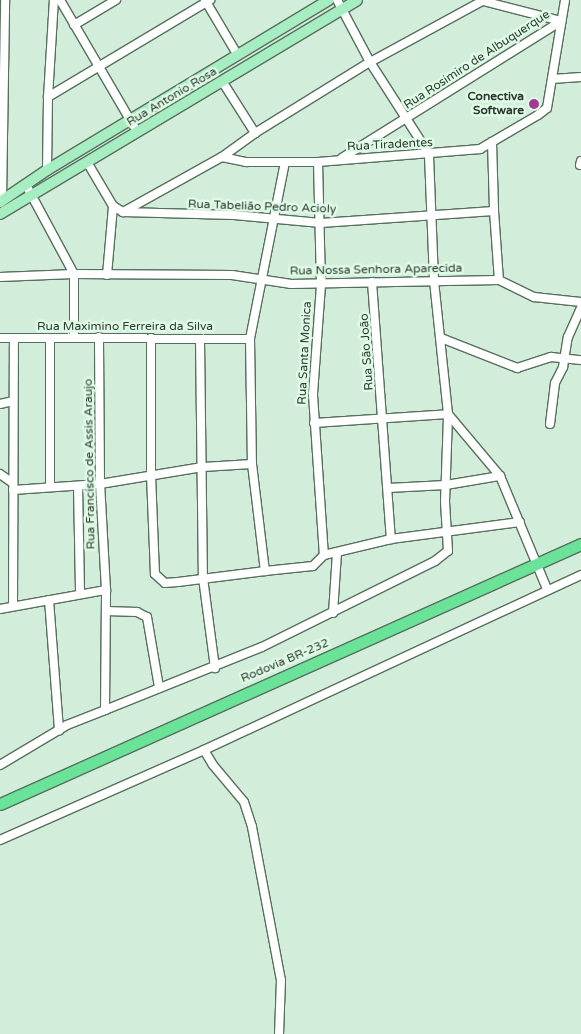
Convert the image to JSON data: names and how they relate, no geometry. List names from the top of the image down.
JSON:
{
  "streets": {
    "highway": ["Rodovia BR-232"],
    "main road": ["Rua Antonio Rosa"],
    "street": [
      "Rua Rosimiro de Albuquerque",
      "Rua Tiradentes",
      "Rua Tabelião Pedro Acioly",
      "Rua Nossa Senhora Aparecida",
      "Rua Maximino Ferreira da Silva",
      "Rua São João",
      "Rua Santa Monica",
      "Rua Francisco de Assis Araujo"
    ]
  },
  "crossings": [
    ["Rua Rosimiro de Albuquerque", "Rua Tiradentes"],
    ["Rua Antonio Rosa", "Rua Tabelião Pedro Acioly"],
    ["Rua Tiradentes", "Rua Santa Monica"],
    ["Rua Tabelião Pedro Acioly", "Rua Santa Monica"],
    ["Rua Nossa Senhora Aparecida", "Rua São João"],
    ["Rua Nossa Senhora Aparecida", "Rua Santa Monica"],
    ["Rua Maximino Ferreira da Silva", "Rua Francisco de Assis Araujo"]
  ],
  "places": ["Conectiva Software"]
}
